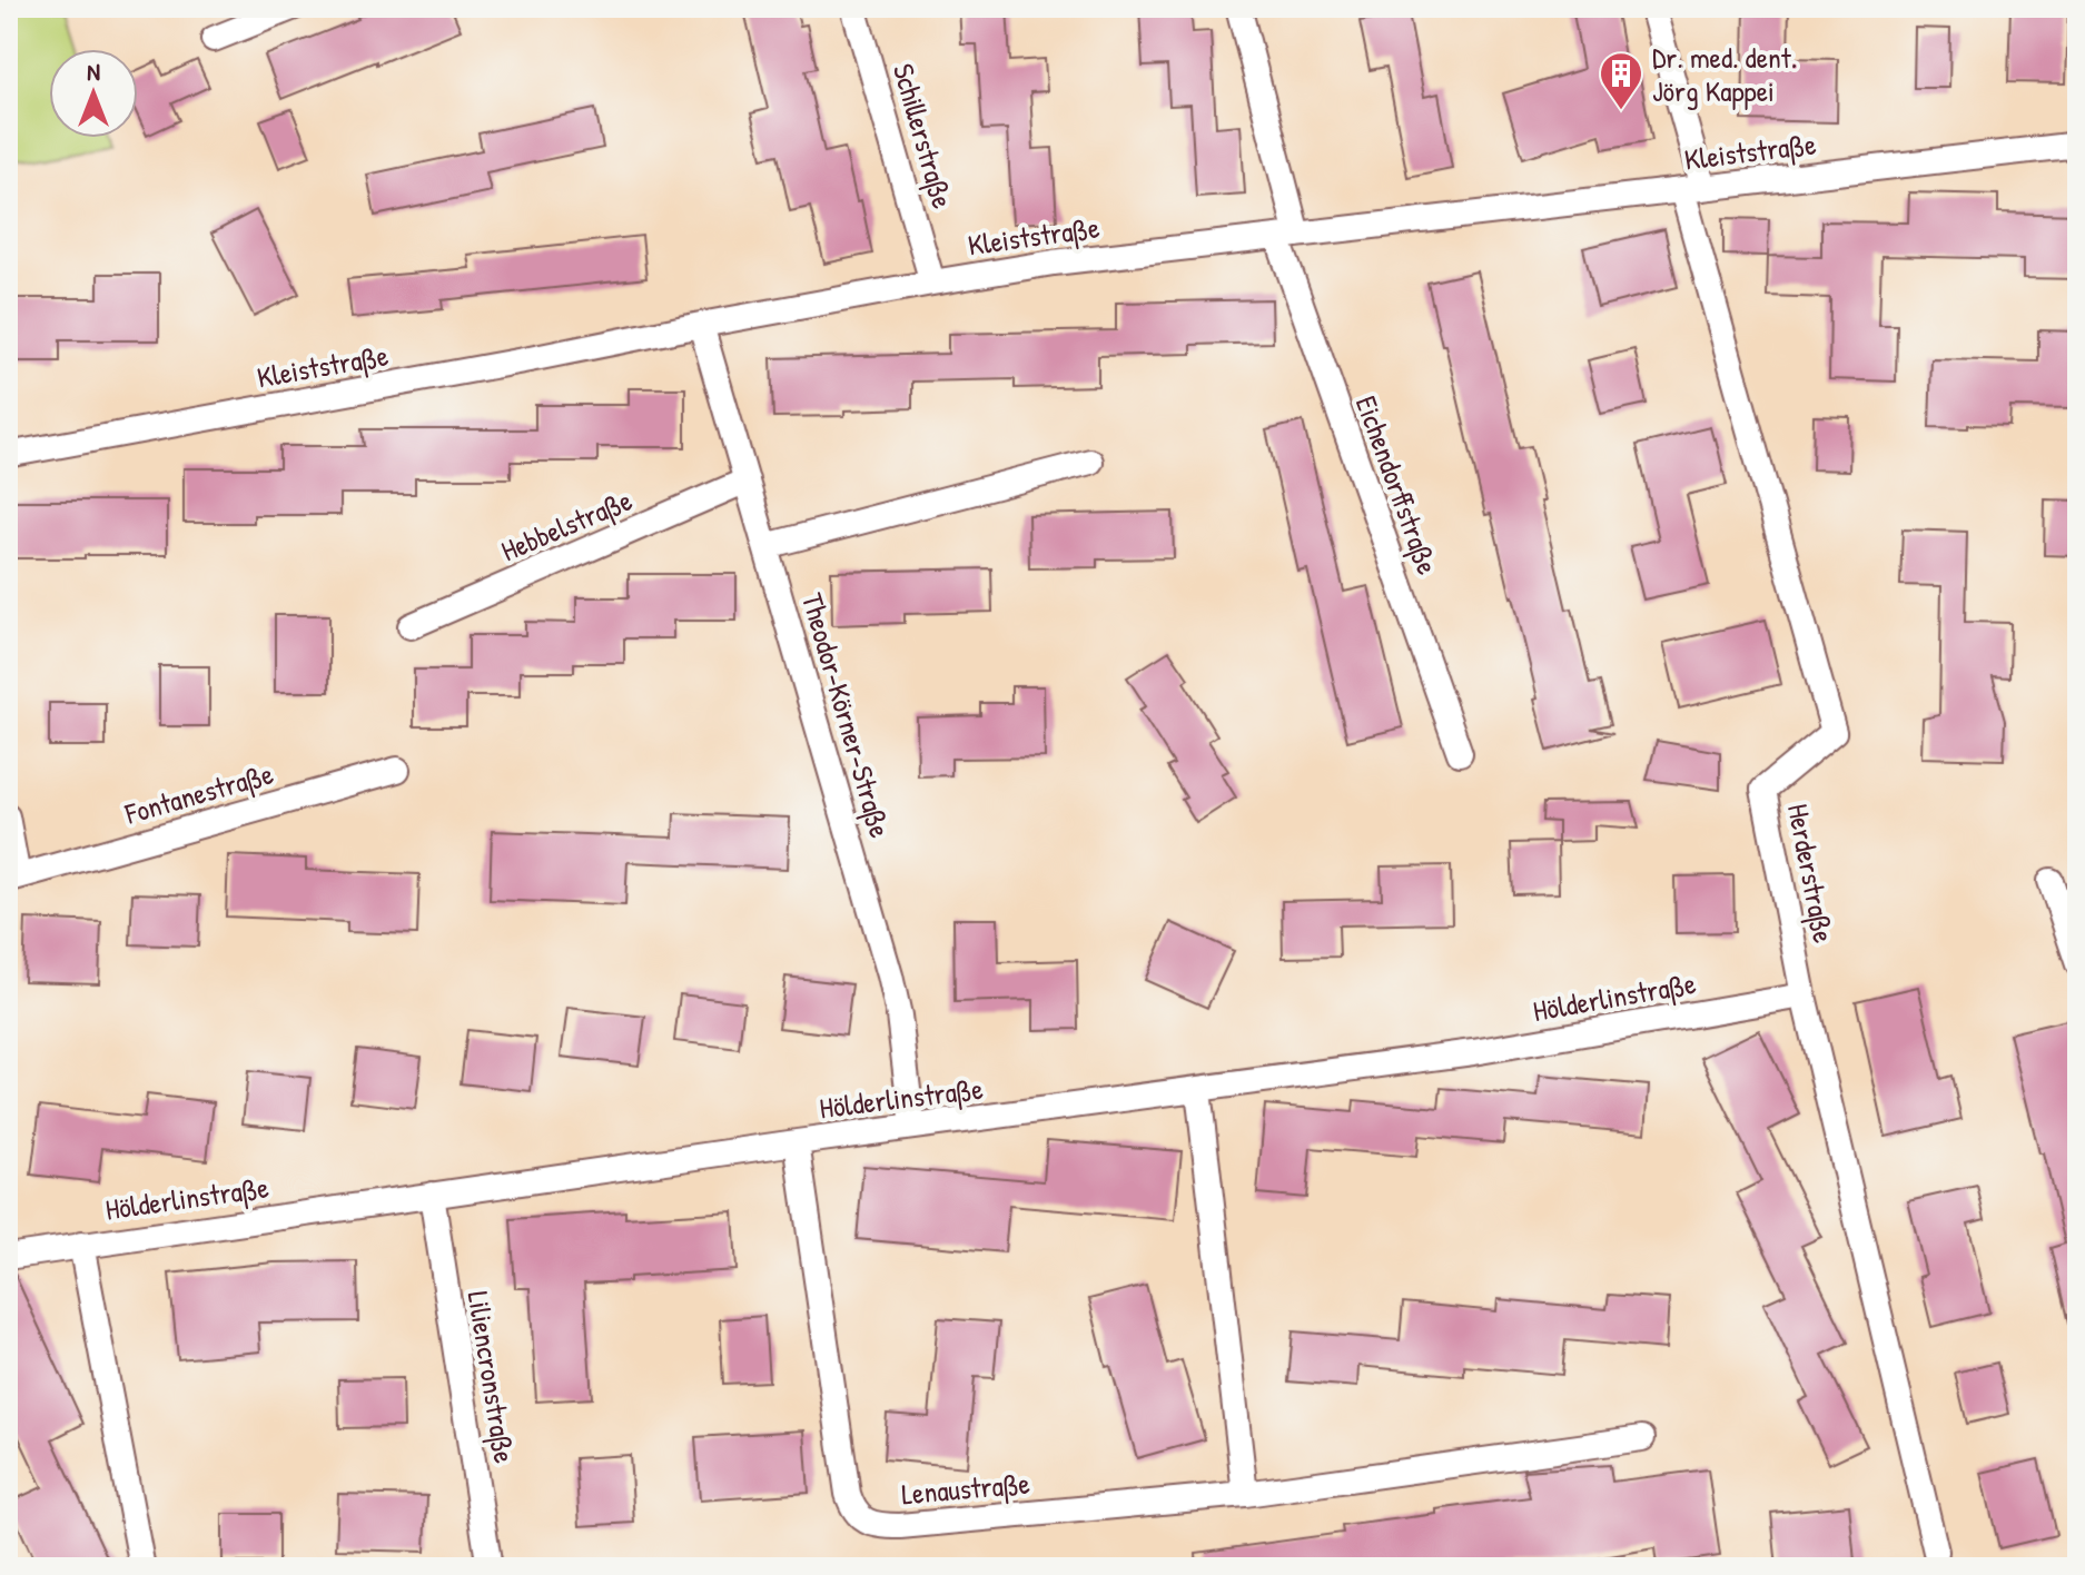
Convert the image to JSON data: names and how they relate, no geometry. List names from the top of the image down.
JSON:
{
  "streets": {
    "street": [
      "Schillerstraße",
      "Kleiststraße",
      "Eichendorffstraße",
      "Hebbelstraße",
      "Theodor-Körner-Straße",
      "Fontanestraße",
      "Herderstraße",
      "Hölderlinstraße",
      "Liliencronstraße",
      "Lenaustraße"
    ]
  },
  "crossings": [
    ["Schillerstraße", "Kleiststraße"],
    ["Kleiststraße", "Eichendorffstraße"],
    ["Kleiststraße", "Theodor-Körner-Straße"],
    ["Kleiststraße", "Herderstraße"],
    ["Hebbelstraße", "Theodor-Körner-Straße"],
    ["Theodor-Körner-Straße", "Hölderlinstraße"],
    ["Herderstraße", "Hölderlinstraße"],
    ["Hölderlinstraße", "Liliencronstraße"],
    ["Hölderlinstraße", "Lenaustraße"]
  ],
  "places": {
    "building": ["Dr. med. dent. Jörg Kappei"]
  },
  "north": "top"
}
